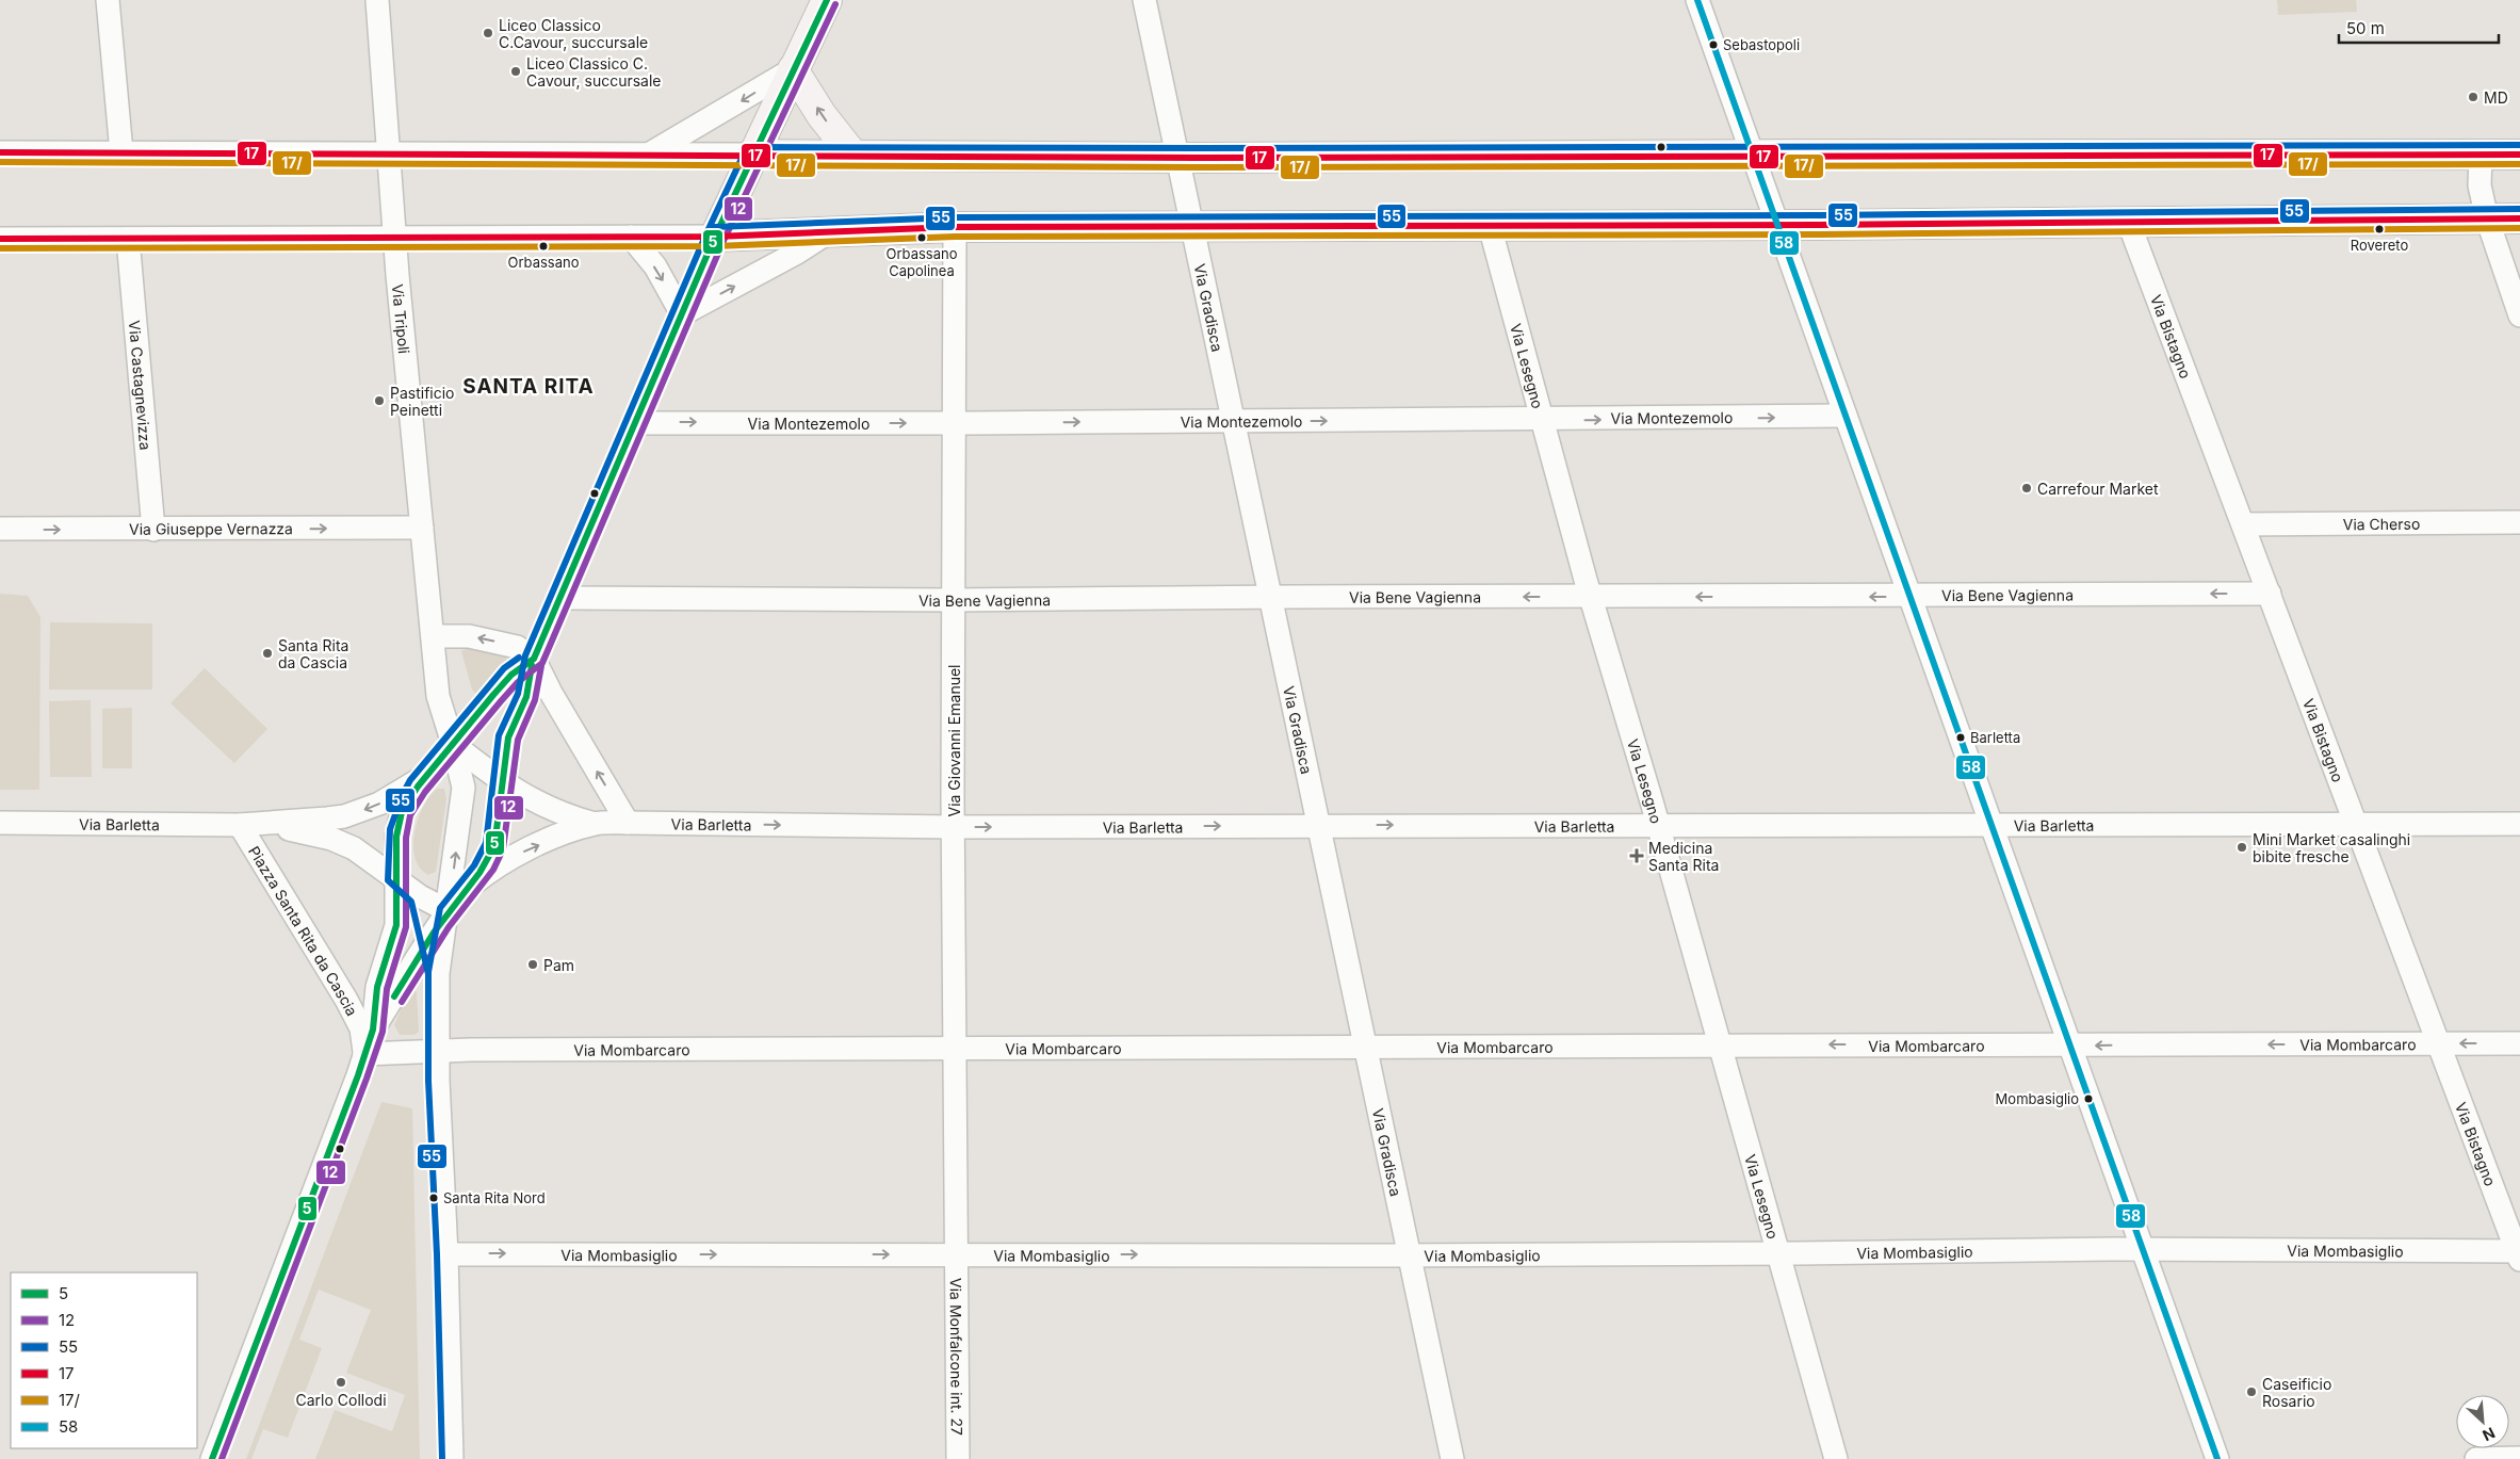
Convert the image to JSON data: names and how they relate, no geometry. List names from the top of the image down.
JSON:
{
  "streets": {
    "street": [
      "Via Gradisca",
      "Via Tripoli",
      "Via Bistagno",
      "Via Lesegno",
      "Via Castagnevizza",
      "Via Montezemolo",
      "Via Cherso",
      "Via Giuseppe Vernazza",
      "Via Bene Vagienna",
      "Via Giovanni Emanuel",
      "Via Barletta",
      "Piazza Santa Rita da Cascia",
      "Via Mombarcaro",
      "Via Mombasiglio",
      "Via Monfalcone int. 27"
    ]
  },
  "crossings": [
    ["Via Gradisca", "Via Montezemolo"],
    ["Via Gradisca", "Via Bene Vagienna"],
    ["Via Gradisca", "Via Barletta"],
    ["Via Gradisca", "Via Mombarcaro"],
    ["Via Gradisca", "Via Mombasiglio"],
    ["Via Tripoli", "Via Giuseppe Vernazza"],
    ["Via Tripoli", "Piazza Santa Rita da Cascia"],
    ["Via Bistagno", "Via Cherso"],
    ["Via Bistagno", "Via Bene Vagienna"],
    ["Via Bistagno", "Via Barletta"],
    ["Via Bistagno", "Via Mombarcaro"],
    ["Via Bistagno", "Via Mombasiglio"],
    ["Via Lesegno", "Via Montezemolo"],
    ["Via Lesegno", "Via Bene Vagienna"],
    ["Via Lesegno", "Via Barletta"],
    ["Via Lesegno", "Via Mombarcaro"],
    ["Via Lesegno", "Via Mombasiglio"],
    ["Via Castagnevizza", "Via Giuseppe Vernazza"],
    ["Via Montezemolo", "Via Giovanni Emanuel"],
    ["Via Bene Vagienna", "Via Giovanni Emanuel"],
    ["Via Giovanni Emanuel", "Via Barletta"],
    ["Via Giovanni Emanuel", "Via Mombarcaro"],
    ["Via Giovanni Emanuel", "Via Mombasiglio"],
    ["Via Giovanni Emanuel", "Via Monfalcone int. 27"],
    ["Via Barletta", "Piazza Santa Rita da Cascia"],
    ["Via Mombasiglio", "Via Monfalcone int. 27"]
  ],
  "one_way": [
    "Via Montezemolo",
    "Via Giuseppe Vernazza",
    "Via Bene Vagienna",
    "Via Barletta",
    "Via Mombarcaro",
    "Via Mombasiglio"
  ],
  "districts": ["SANTA RITA"],
  "places": {
    "other": [
      "Liceo Classico C.Cavour, succursale",
      "Sebastopoli",
      "Liceo Classico C. Cavour, succursale",
      "MD",
      "Rovereto",
      "Orbassano Capolinea",
      "Orbassano",
      "Pastificio Peinetti",
      "Carrefour Market",
      "Santa Rita da Cascia",
      "Barletta",
      "Mini Market casalinghi bibite fresche",
      "Pam",
      "Mombasiglio",
      "Santa Rita Nord",
      "Carlo Collodi",
      "Caseificio Rosario"
    ],
    "health": ["Medicina Santa Rita"]
  },
  "lines": [
    "transit line 5",
    "transit line 58",
    "transit line 12",
    "transit line 55",
    "transit line 17",
    "transit line 17/"
  ],
  "legend": [
    "5",
    "12",
    "55",
    "17",
    "17/",
    "58"
  ],
  "scale_bar": "50 m",
  "north": "bottom right"
}
